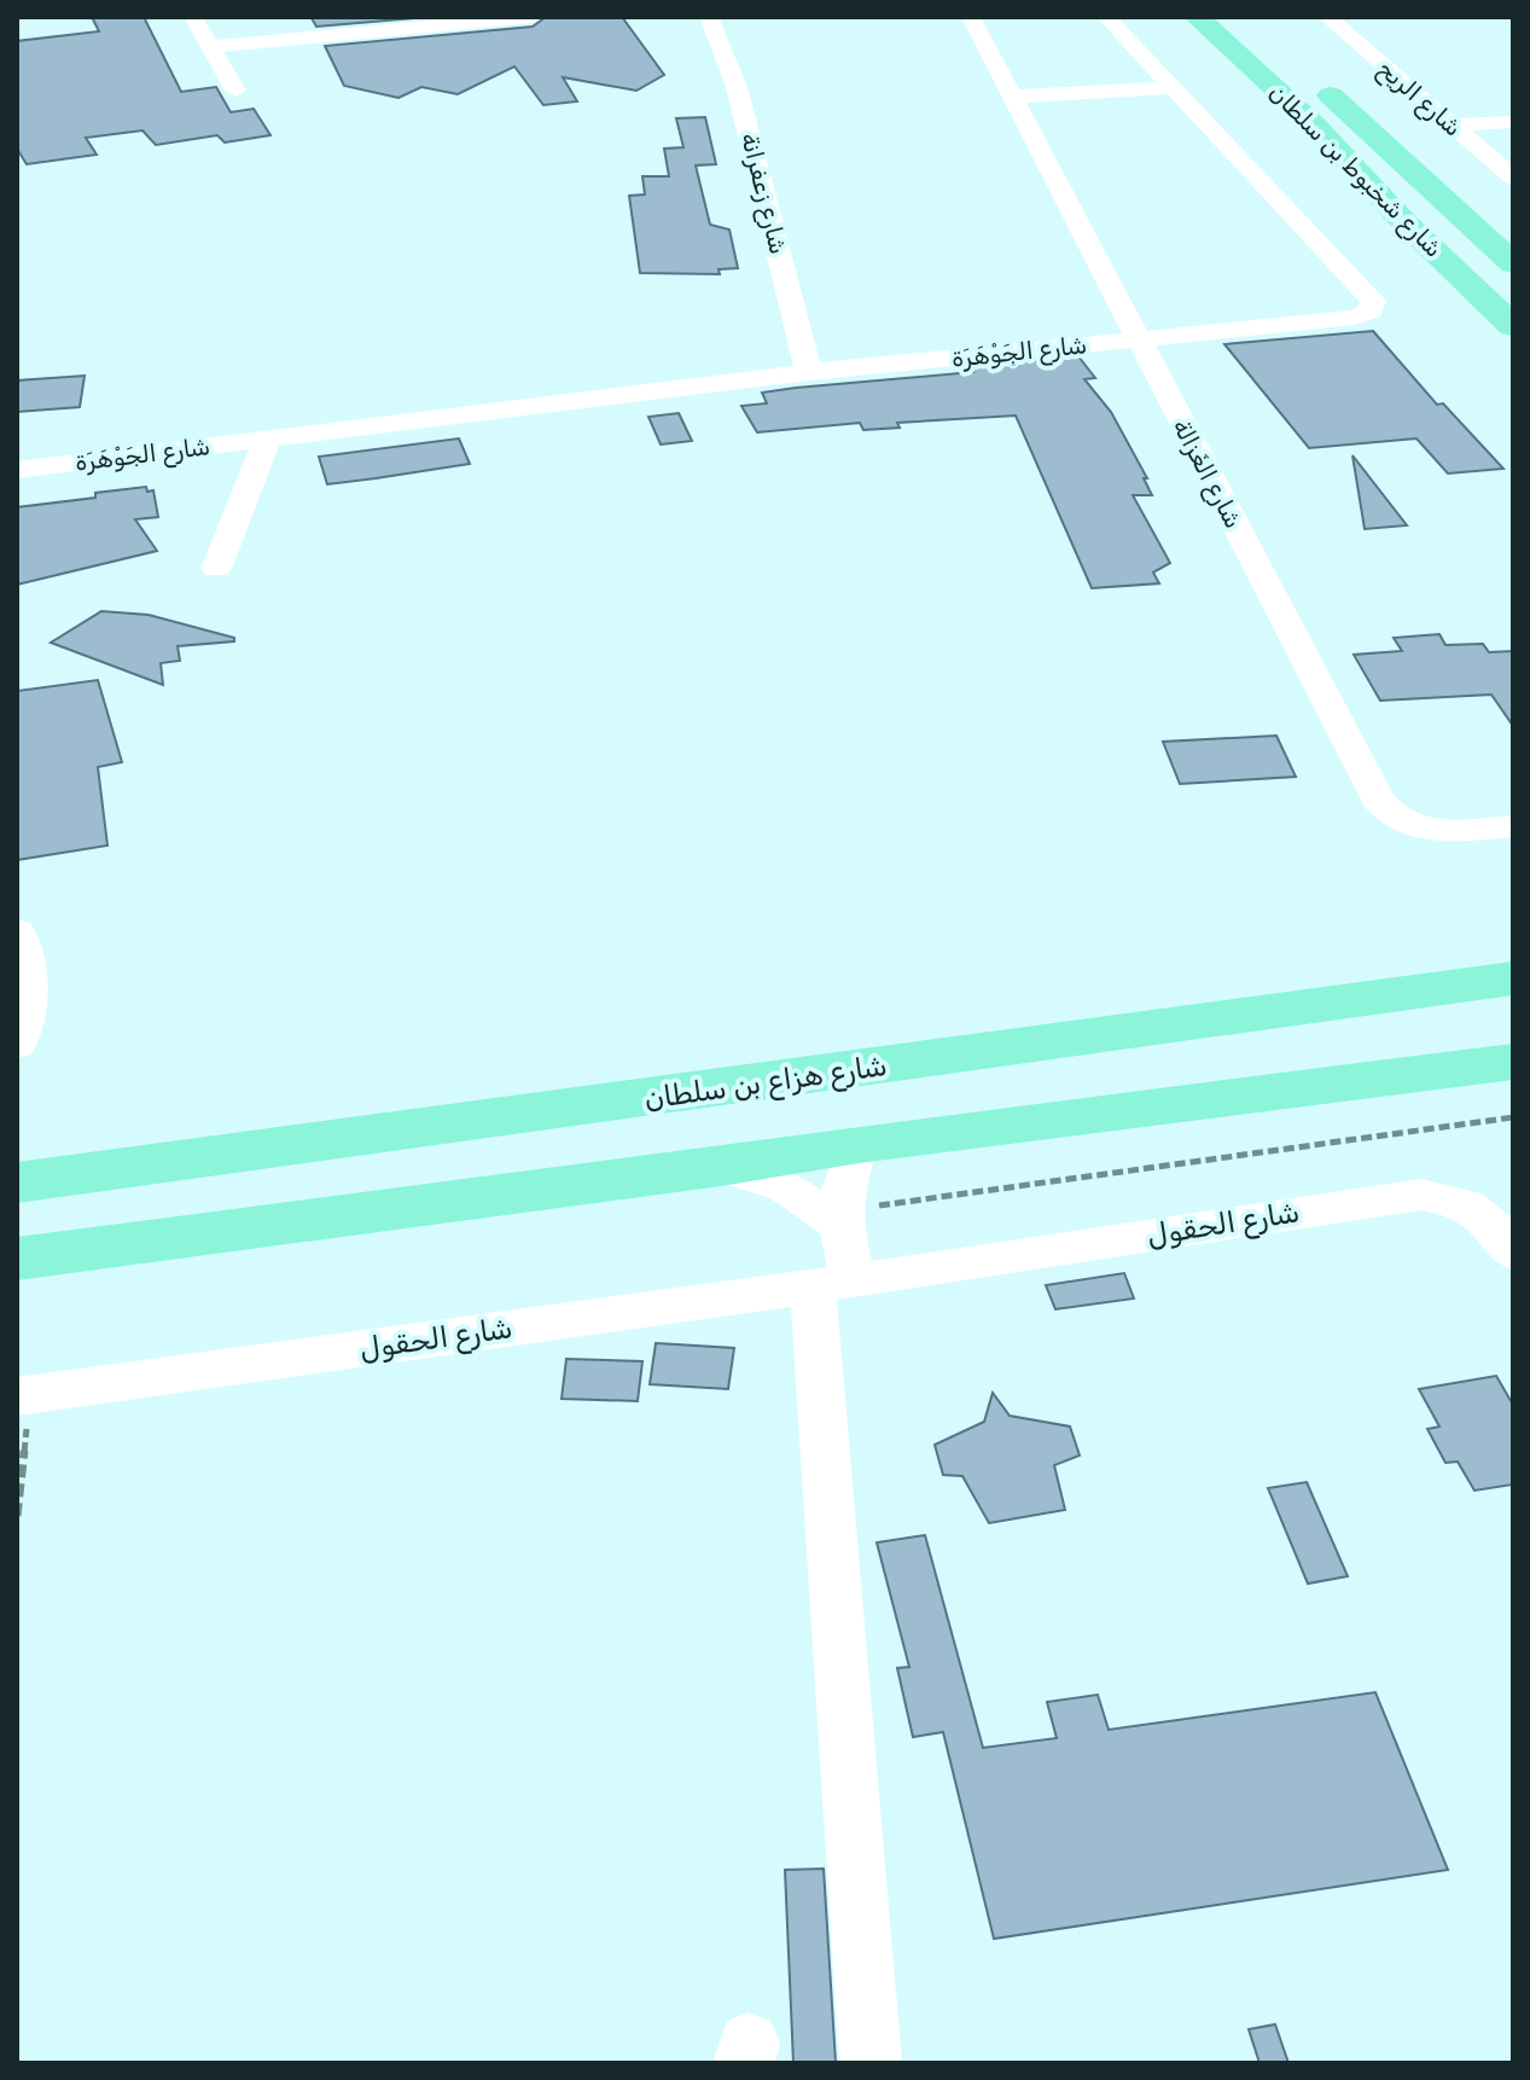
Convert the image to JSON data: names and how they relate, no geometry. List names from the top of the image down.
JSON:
{
  "streets": {
    "main road": ["شارع شخبوط بن سلطان", "شارع هزاع بن سلطان"],
    "street": [
      "شارع الريح",
      "شارع زعفرانة",
      "شارع الجَوْهَرَة",
      "شارع الغَزالة",
      "شارع الحقول"
    ]
  },
  "crossings": [
    ["شارع زعفرانة", "شارع الجَوْهَرَة"],
    ["شارع الجَوْهَرَة", "شارع الغَزالة"]
  ]
}
